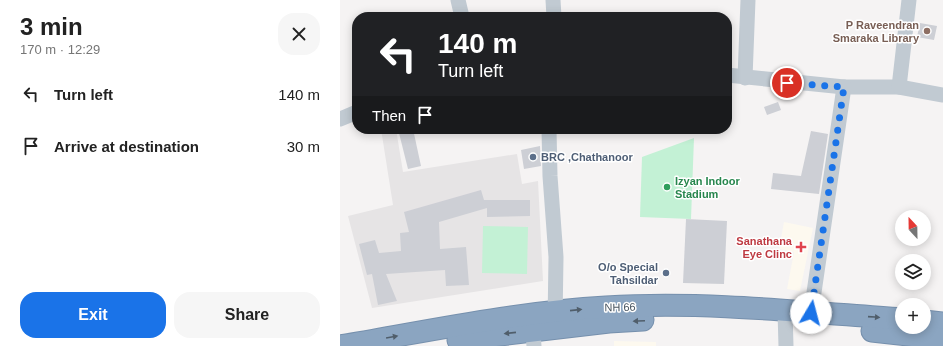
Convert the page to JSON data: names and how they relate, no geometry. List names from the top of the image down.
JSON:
{
  "streets": {
    "highway": ["NH 66"]
  },
  "places": {
    "other": [
      "P Raveendran Smaraka Library",
      "BRC ,Chathanoor",
      "Izyan Indoor Stadium",
      "O/o Special Tahsildar"
    ],
    "health": ["Sanathana Eye Clinc"]
  },
  "north": "top",
  "page": {
    "heading": ["3 min", "170 m · 12:29"],
    "turn": ["140 m", "Turn left"],
    "list": [
      {
        "name": "Turn left",
        "value": "140 m"
      },
      {
        "name": "Arrive at destination",
        "value": "30 m"
      }
    ],
    "then": "Then",
    "map_buttons": "+",
    "buttons": ["Exit", "Share"]
  }
}
